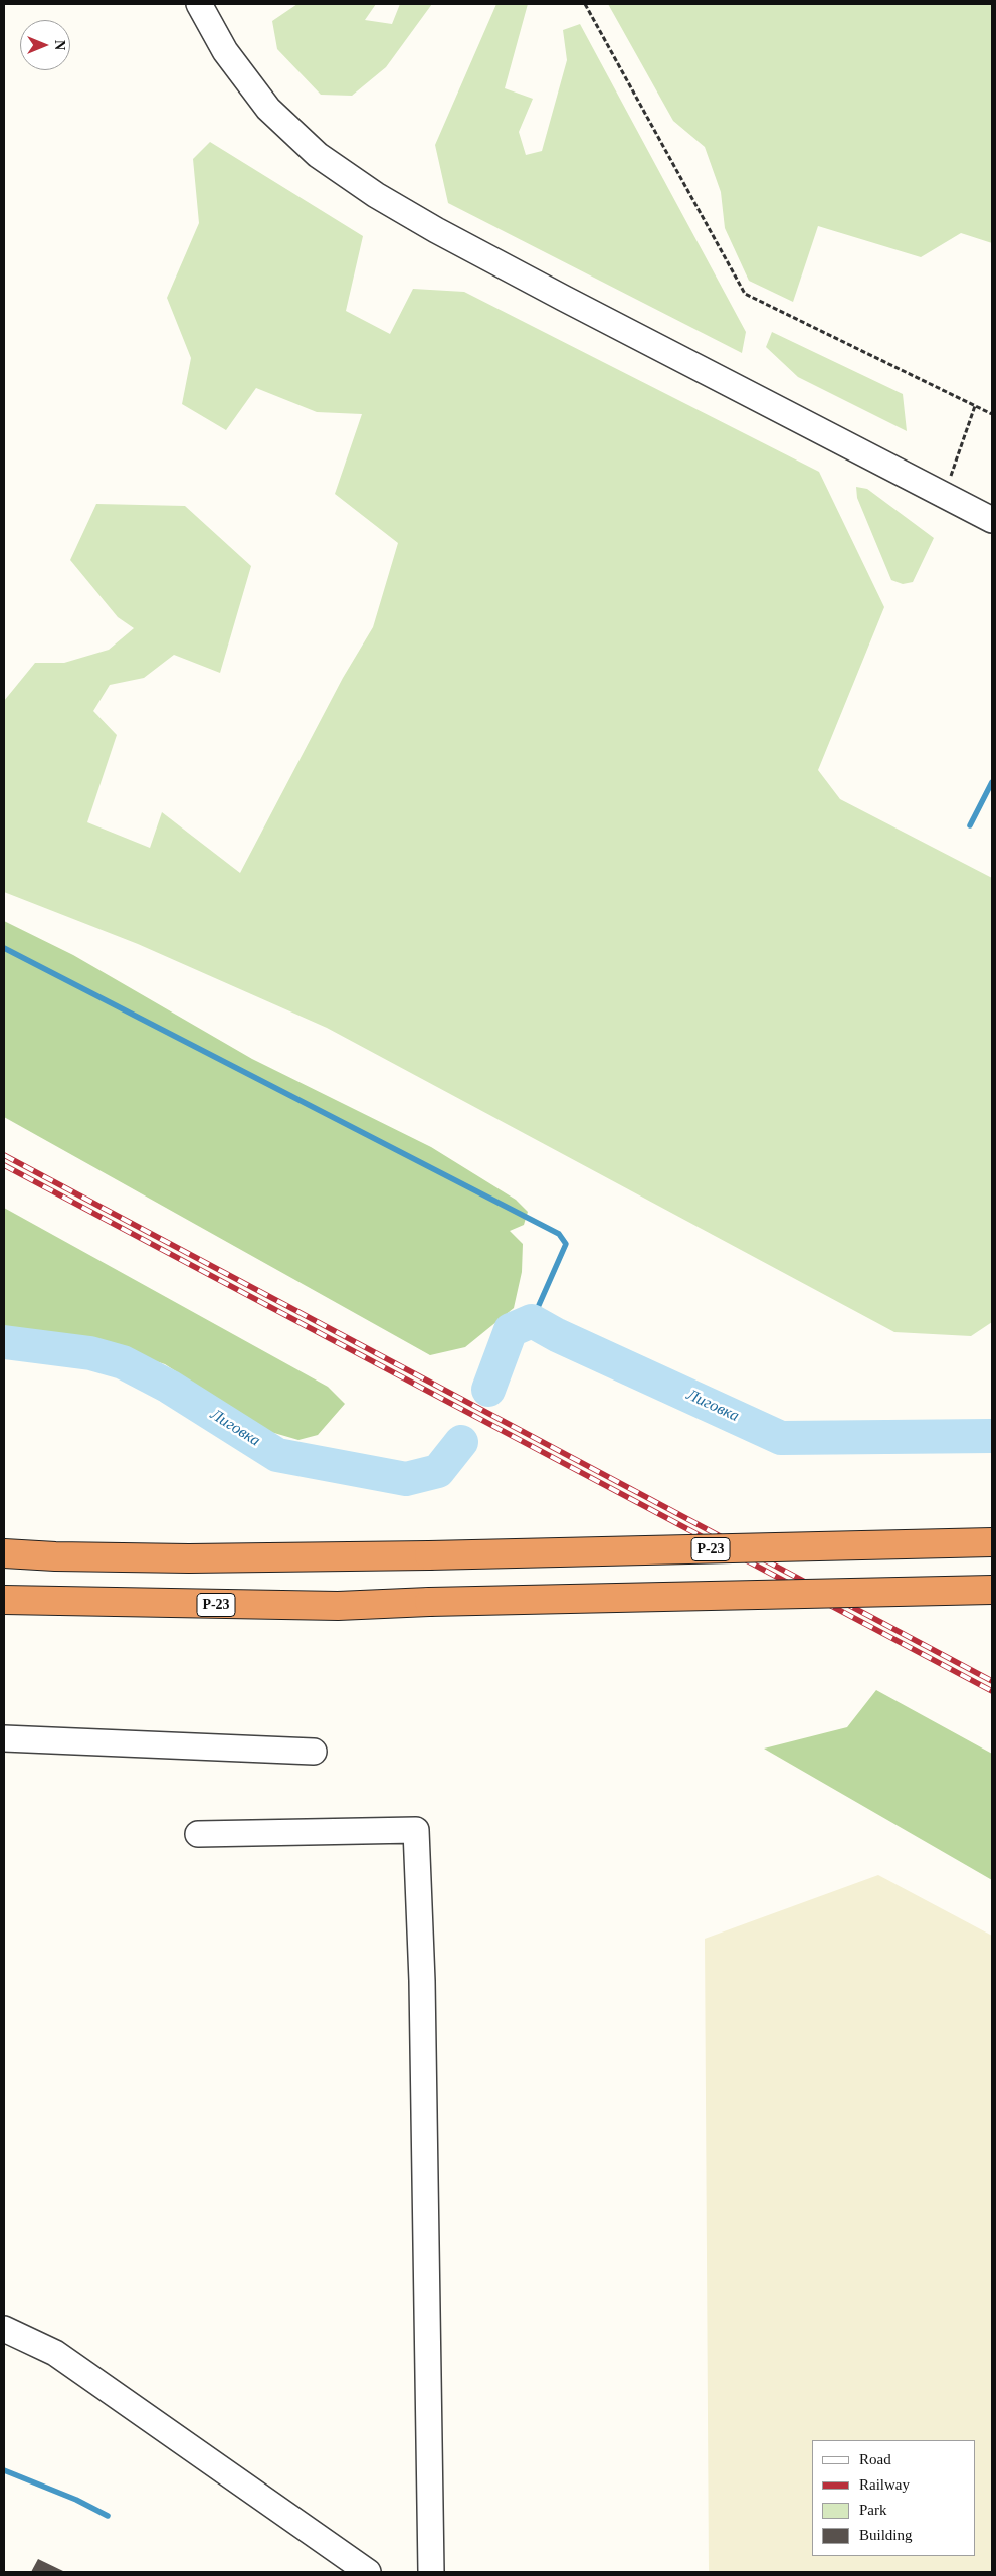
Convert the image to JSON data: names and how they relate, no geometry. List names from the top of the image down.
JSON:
{
  "streets": {
    "highway": ["Р-23"]
  },
  "water": ["Лиговка"],
  "legend": [
    "Road",
    "Railway",
    "Park",
    "Building"
  ],
  "north": "right"
}
